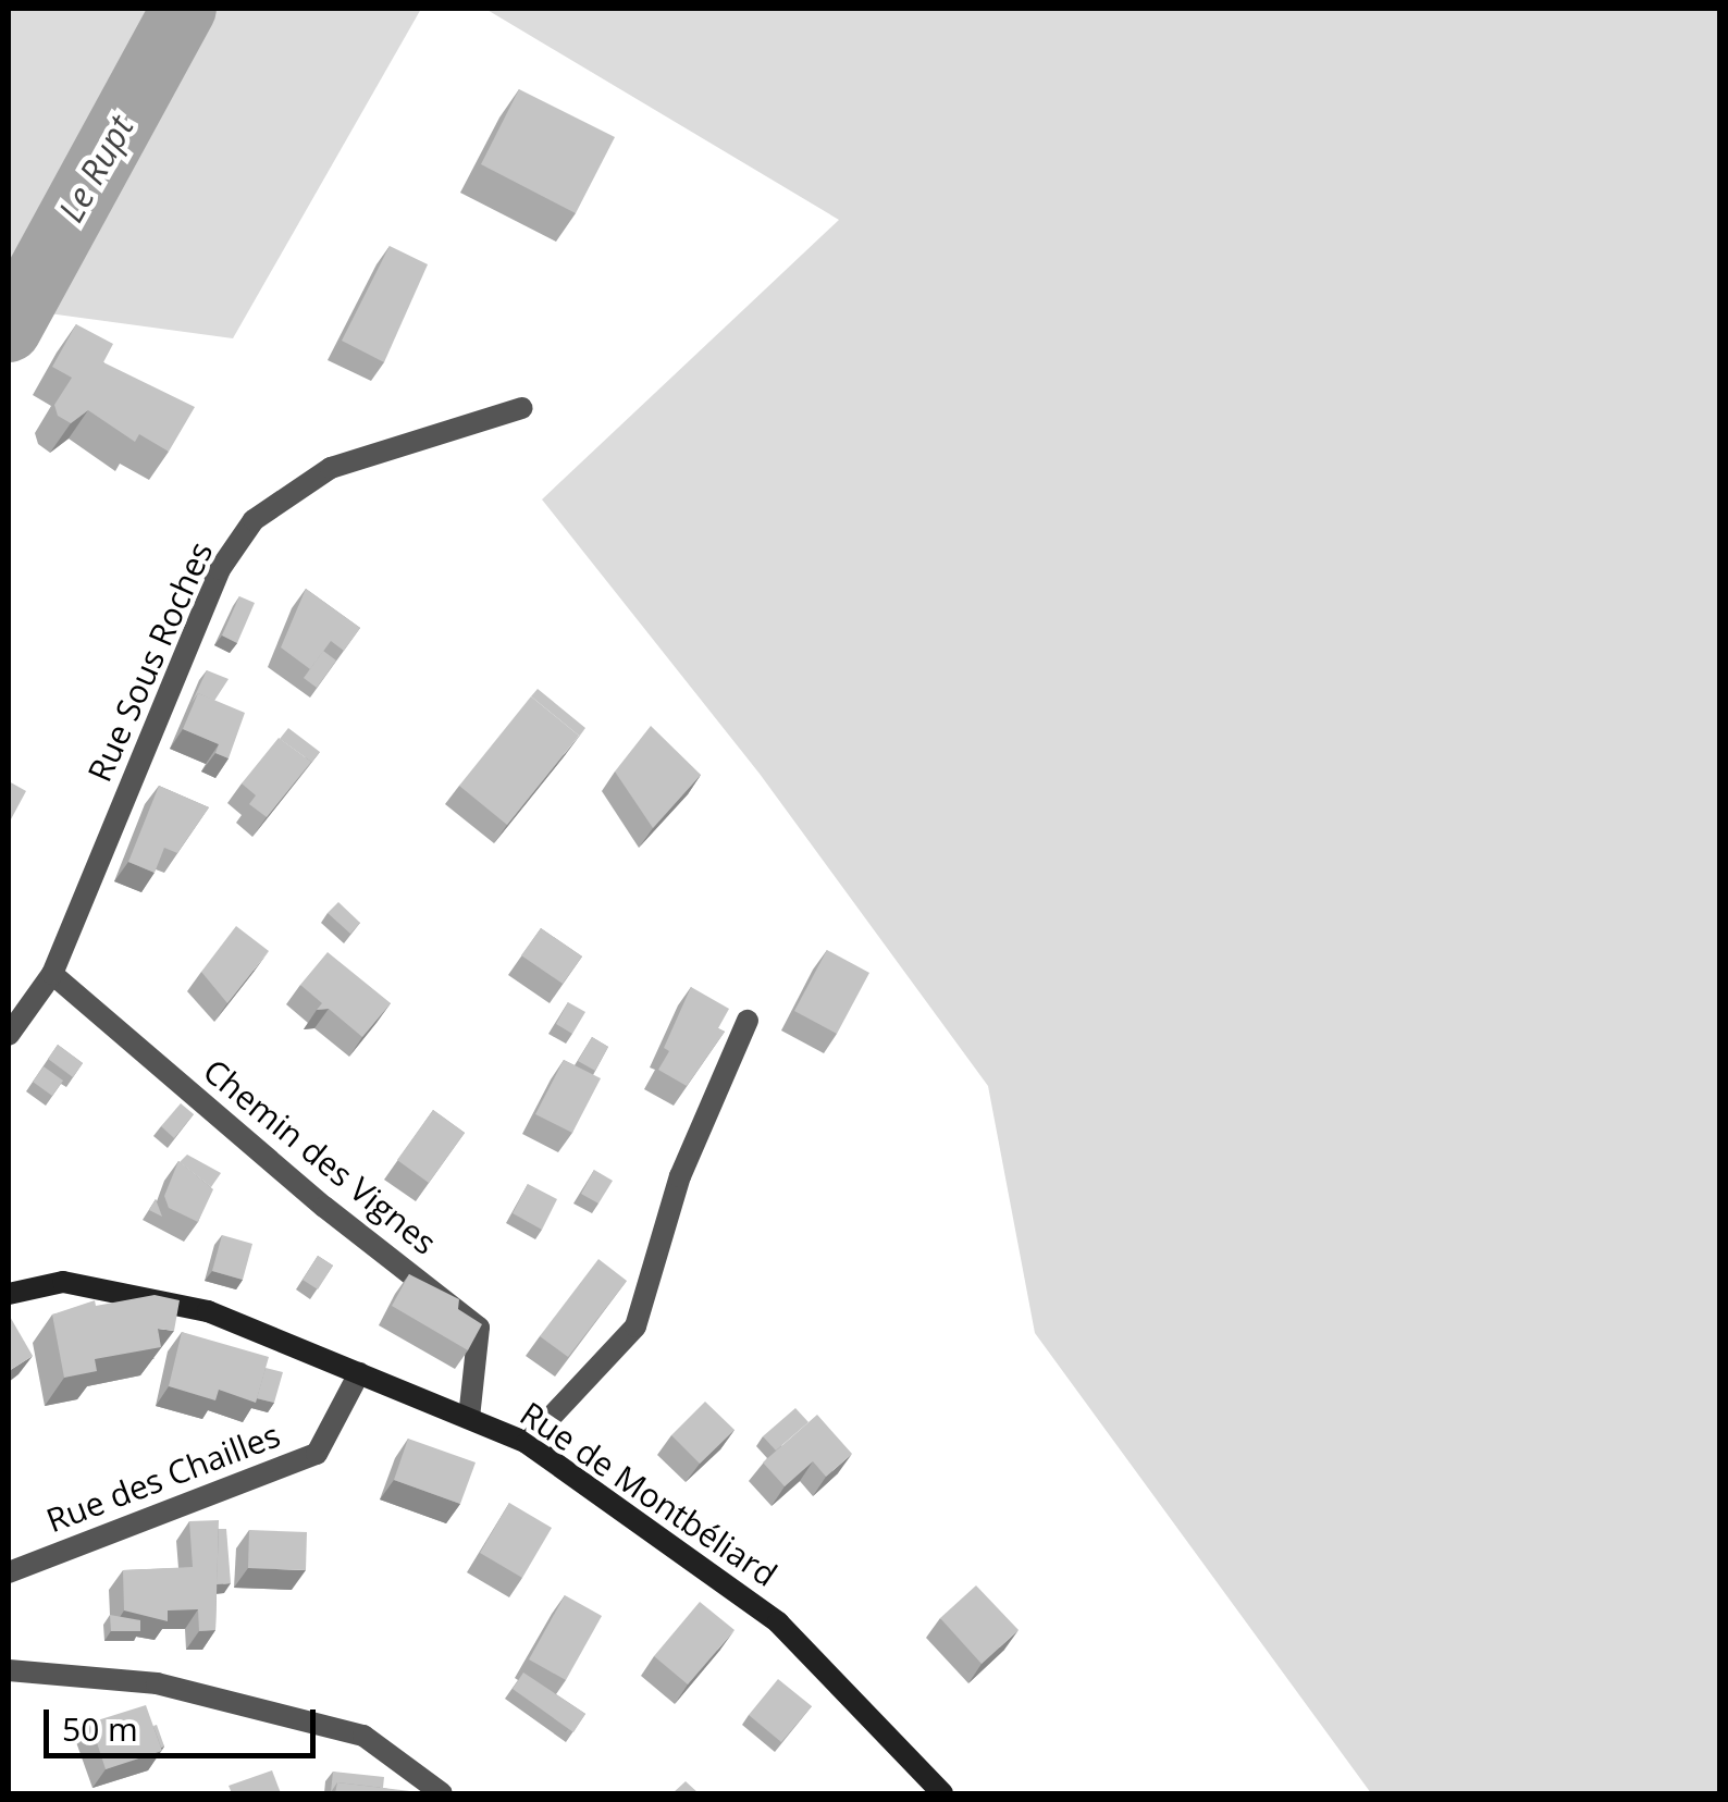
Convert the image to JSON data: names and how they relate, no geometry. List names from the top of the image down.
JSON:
{
  "streets": {
    "street": [
      "Rue Sous Roches",
      "Chemin des Vignes",
      "Rue des Chailles",
      "Rue de Montbéliard"
    ]
  },
  "crossings": [
    ["Rue Sous Roches", "Chemin des Vignes"],
    ["Chemin des Vignes", "Rue de Montbéliard"],
    ["Rue des Chailles", "Rue de Montbéliard"]
  ],
  "water": ["Le Rupt"],
  "scale_bar": "50 m"
}
